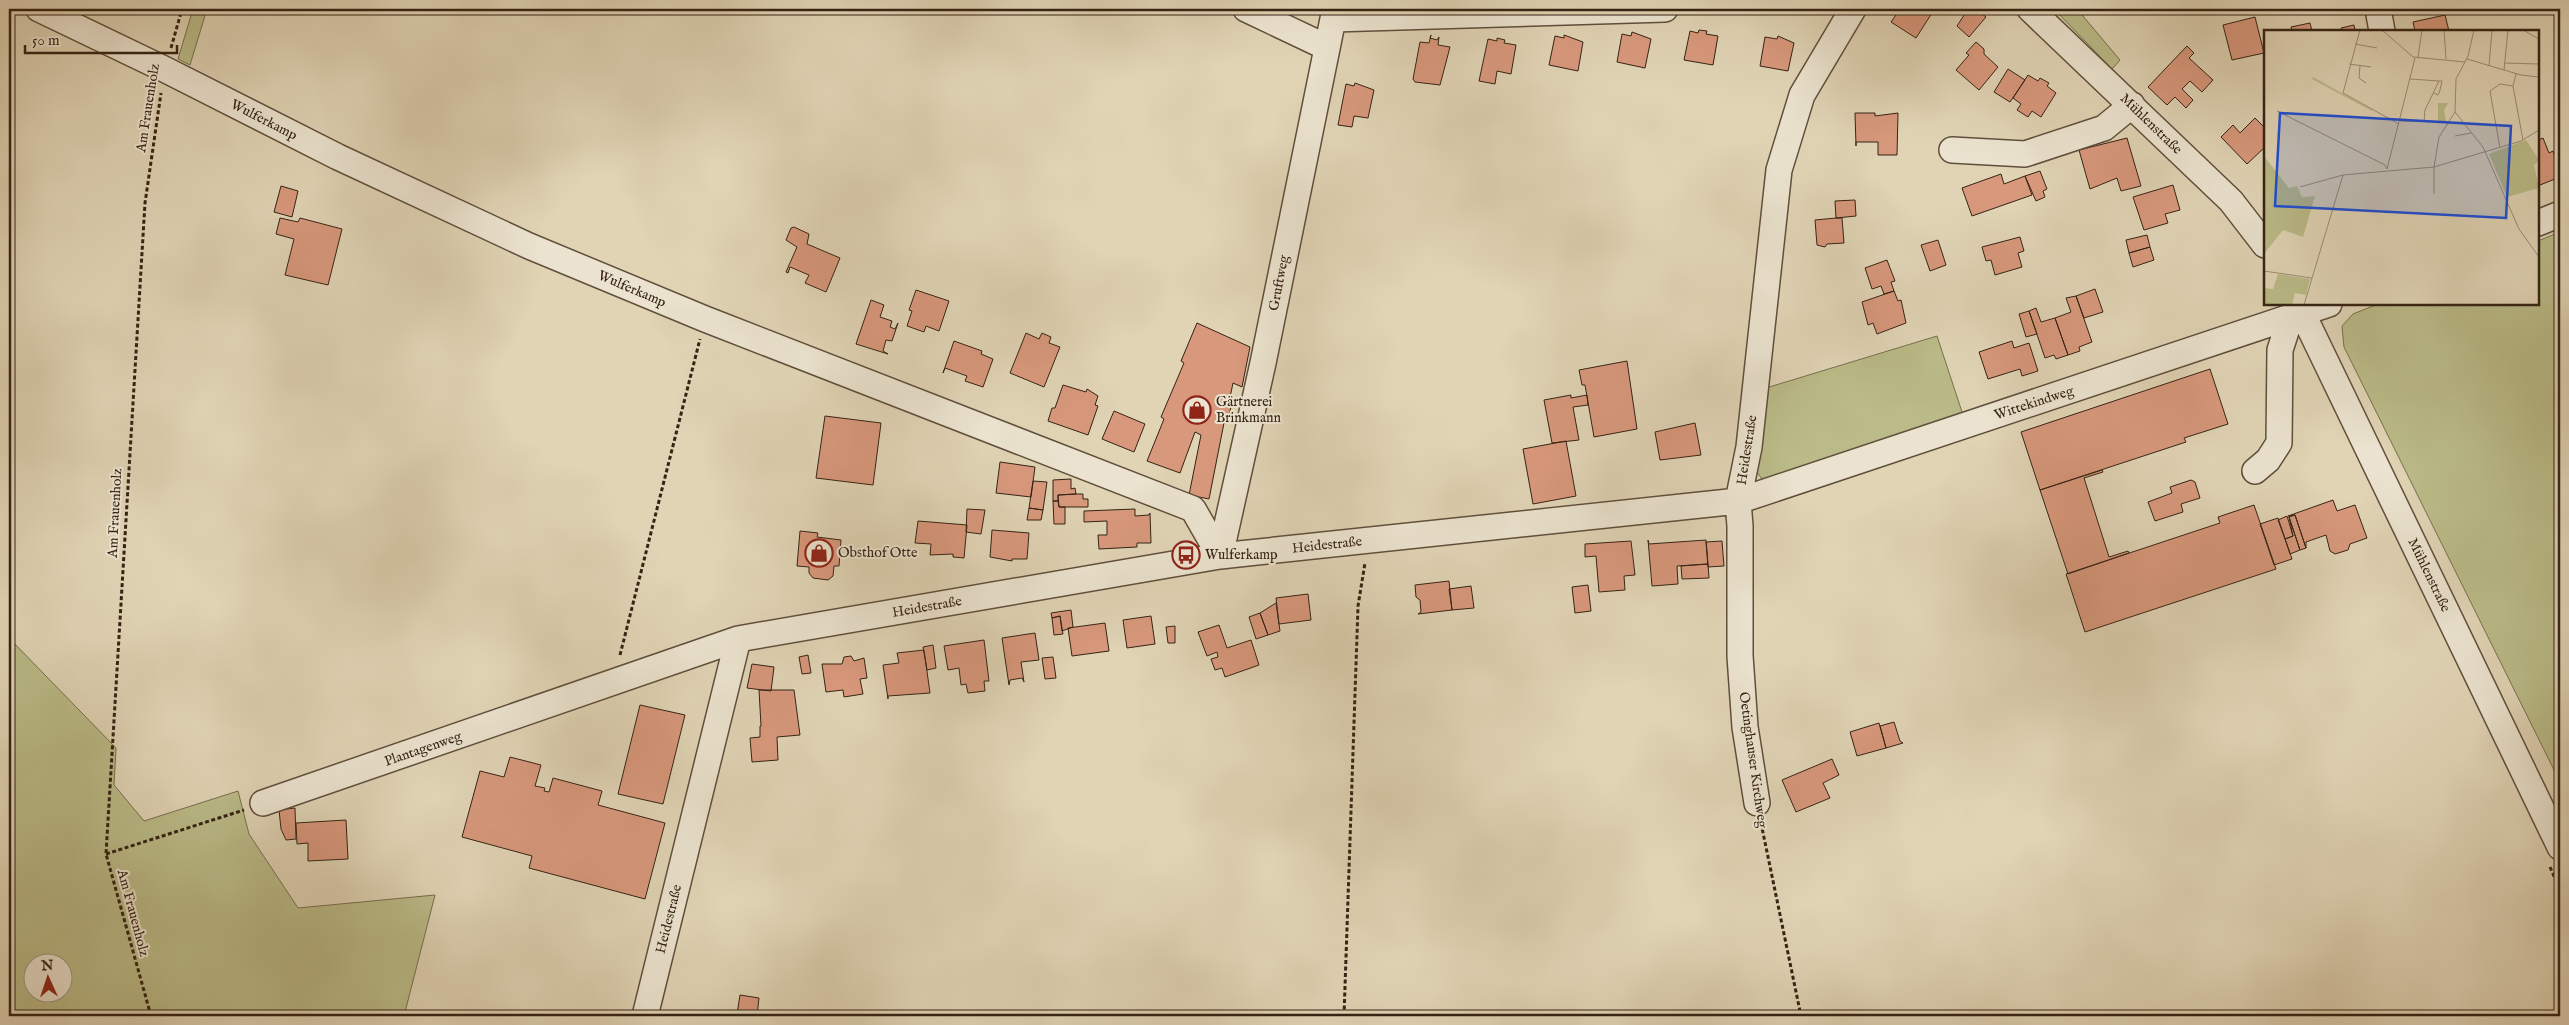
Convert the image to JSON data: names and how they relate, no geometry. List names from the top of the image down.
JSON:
{
  "streets": {
    "street": [
      "Wulferkamp",
      "Mühlenstraße",
      "Gruftweg",
      "Wittekindweg",
      "Heidestraße",
      "Plantagenweg",
      "Oetinghauser Kirchweg"
    ],
    "path": ["Am Frauenholz"]
  },
  "crossings": [
    ["Am Frauenholz", "Wulferkamp"],
    ["Wulferkamp", "Gruftweg"],
    ["Wulferkamp", "Heidestraße"],
    ["Mühlenstraße", "Wittekindweg"],
    ["Gruftweg", "Heidestraße"],
    ["Wittekindweg", "Heidestraße"],
    ["Wittekindweg", "Oetinghauser Kirchweg"],
    ["Heidestraße", "Plantagenweg"],
    ["Heidestraße", "Oetinghauser Kirchweg"]
  ],
  "places": {
    "shop": ["Gärtnerei Brinkmann", "Obsthof Otte"],
    "bus stop": ["Wulferkamp"]
  },
  "scale_bar": "50 m",
  "north": "top"
}
